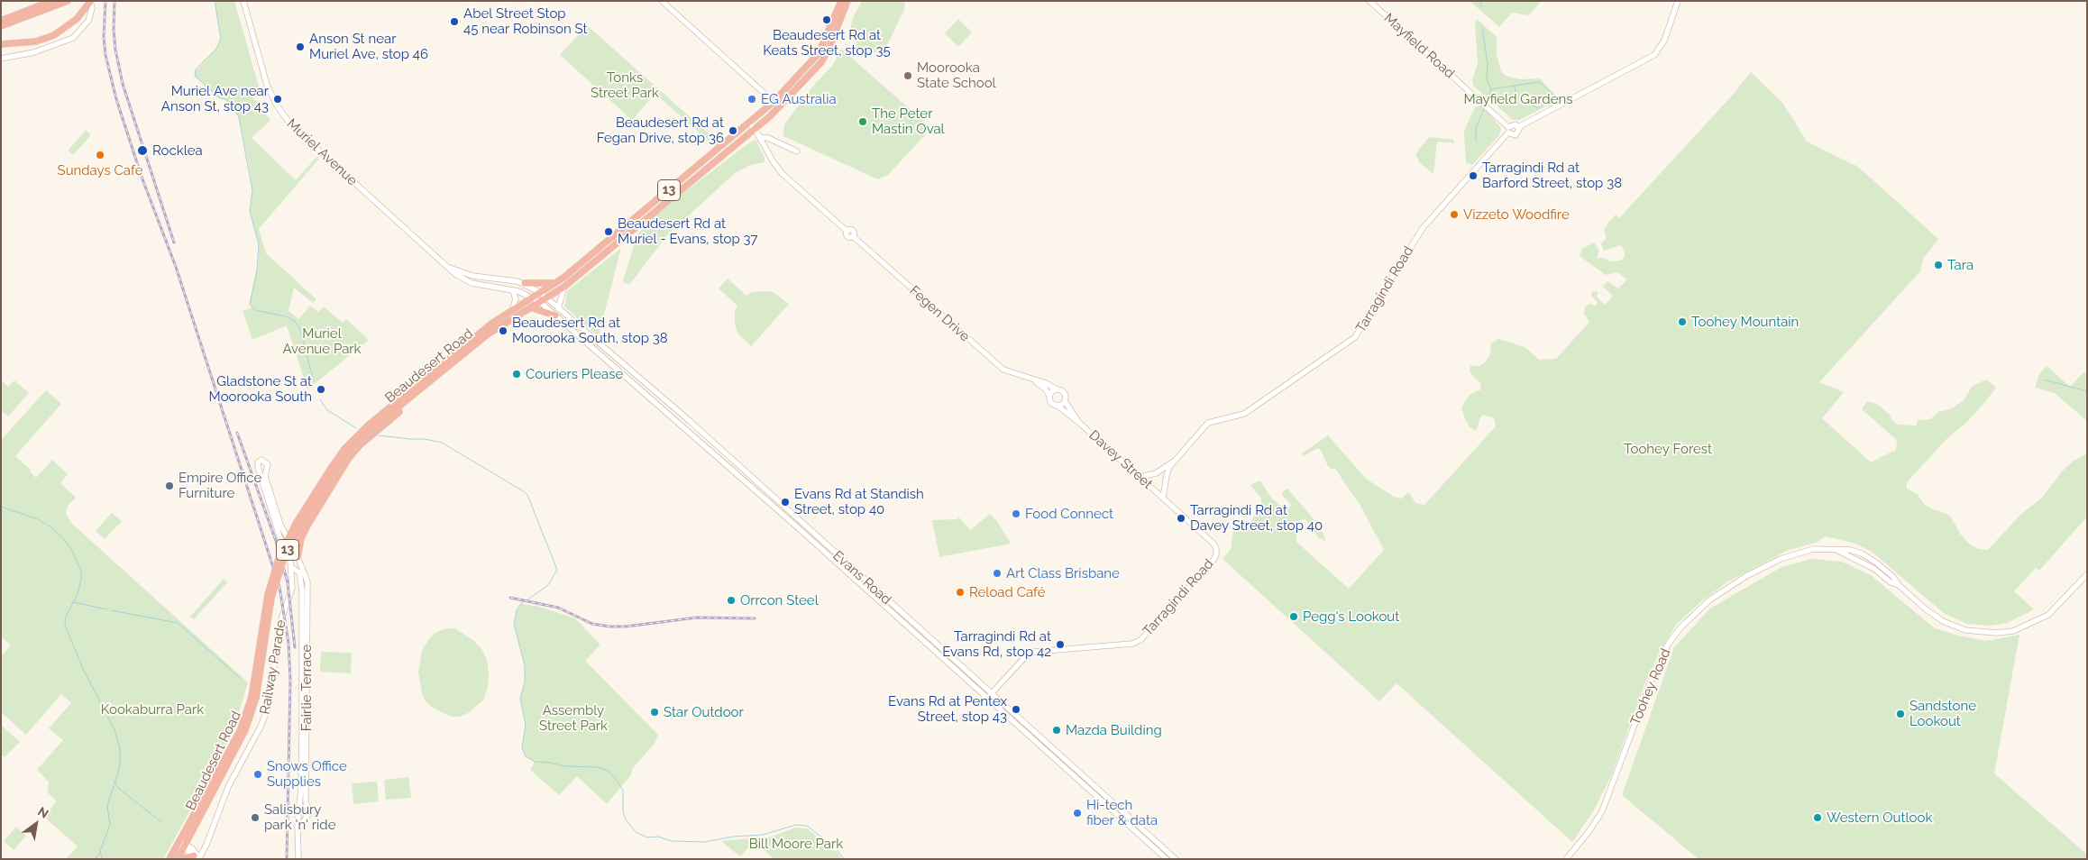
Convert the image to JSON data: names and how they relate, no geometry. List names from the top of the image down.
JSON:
{
  "streets": {
    "highway": ["13", "Beaudesert Road"],
    "street": [
      "Mayfield Road",
      "Muriel Avenue",
      "Tarragindi Road",
      "Fegen Drive",
      "Davey Street",
      "Evans Road",
      "Railway Parade",
      "Toohey Road",
      "Fairlie Terrace"
    ]
  },
  "crossings": [
    ["Mayfield Road", "Tarragindi Road"],
    ["Muriel Avenue", "Beaudesert Road"],
    ["Muriel Avenue", "Evans Road"],
    ["Tarragindi Road", "Davey Street"],
    ["Tarragindi Road", "Evans Road"],
    ["Fegen Drive", "Davey Street"],
    ["Beaudesert Road", "Evans Road"]
  ],
  "parks": [
    "Tonks Street Park",
    "Mayfield Gardens",
    "Muriel Avenue Park",
    "Toohey Forest",
    "Kookaburra Park",
    "Assembly Street Park",
    "Bill Moore Park"
  ],
  "places": [
    "Beaudesert Rd at Keats Street, stop 35",
    "Abel Street Stop 45 near Robinson St",
    "Anson St near Muriel Ave, stop 46",
    "Moorooka State School",
    "Muriel Ave near Anson St, stop 43",
    "EG Australia",
    "The Peter Mastin Oval",
    "Beaudesert Rd at Fegan Drive, stop 36",
    "Rocklea",
    "Sundays Cafe",
    "Tarragindi Rd at Barford Street, stop 38",
    "Vizzeto Woodfire",
    "Beaudesert Rd at Muriel - Evans, stop 37",
    "Tara",
    "Toohey Mountain",
    "Beaudesert Rd at Moorooka South, stop 38",
    "Couriers Please",
    "Gladstone St at Moorooka South",
    "Empire Office Furniture",
    "Evans Rd at Standish Street, stop 40",
    "Food Connect",
    "Tarragindi Rd at Davey Street, stop 40",
    "Art Class Brisbane",
    "Reload Café",
    "Orrcon Steel",
    "Pegg's Lookout",
    "Tarragindi Rd at Evans Rd, stop 42",
    "Evans Rd at Pentex Street, stop 43",
    "Star Outdoor",
    "Sandstone Lookout",
    "Mazda Building",
    "Snows Office Supplies",
    "Hi-tech fiber & data",
    "Salisbury park 'n' ride",
    "Western Outlook"
  ],
  "north": "top right"
}
